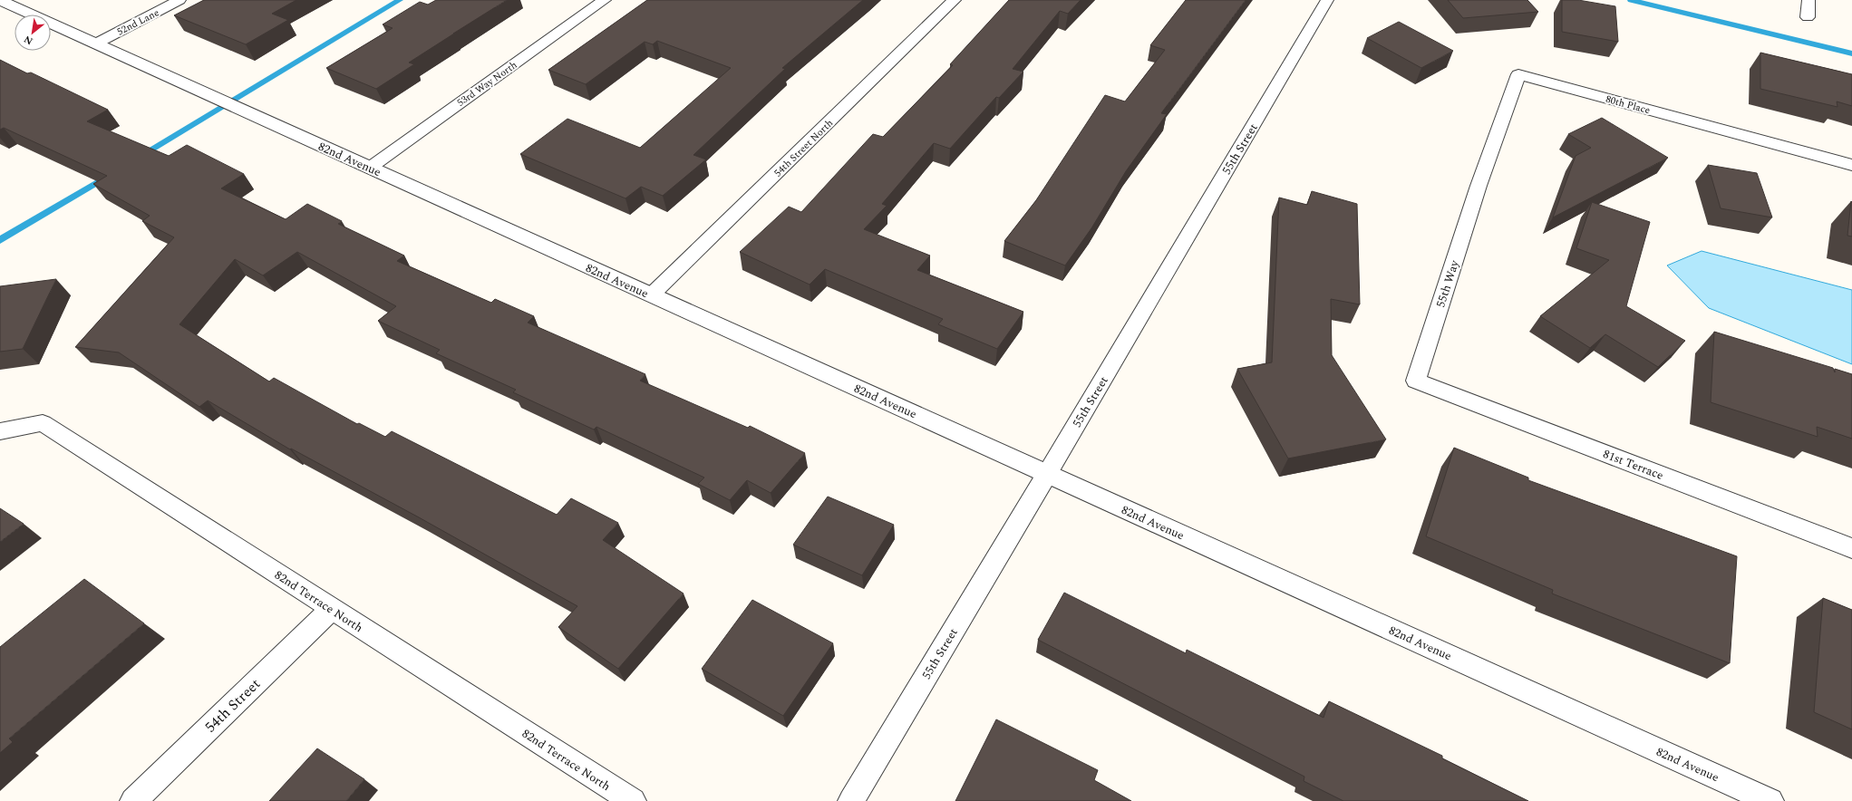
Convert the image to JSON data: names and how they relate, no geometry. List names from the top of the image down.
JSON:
{
  "streets": {
    "street": [
      "52nd Lane",
      "53rd Way North",
      "80th Place",
      "54th Street North",
      "55th Street",
      "82nd Avenue",
      "55th Way",
      "81st Terrace",
      "82nd Terrace North",
      "54th Street"
    ]
  },
  "crossings": [
    ["52nd Lane", "82nd Avenue"],
    ["53rd Way North", "82nd Avenue"],
    ["80th Place", "55th Way"],
    ["54th Street North", "82nd Avenue"],
    ["55th Street", "82nd Avenue"],
    ["55th Way", "81st Terrace"],
    ["82nd Terrace North", "54th Street"]
  ],
  "north": "bottom left"
}
